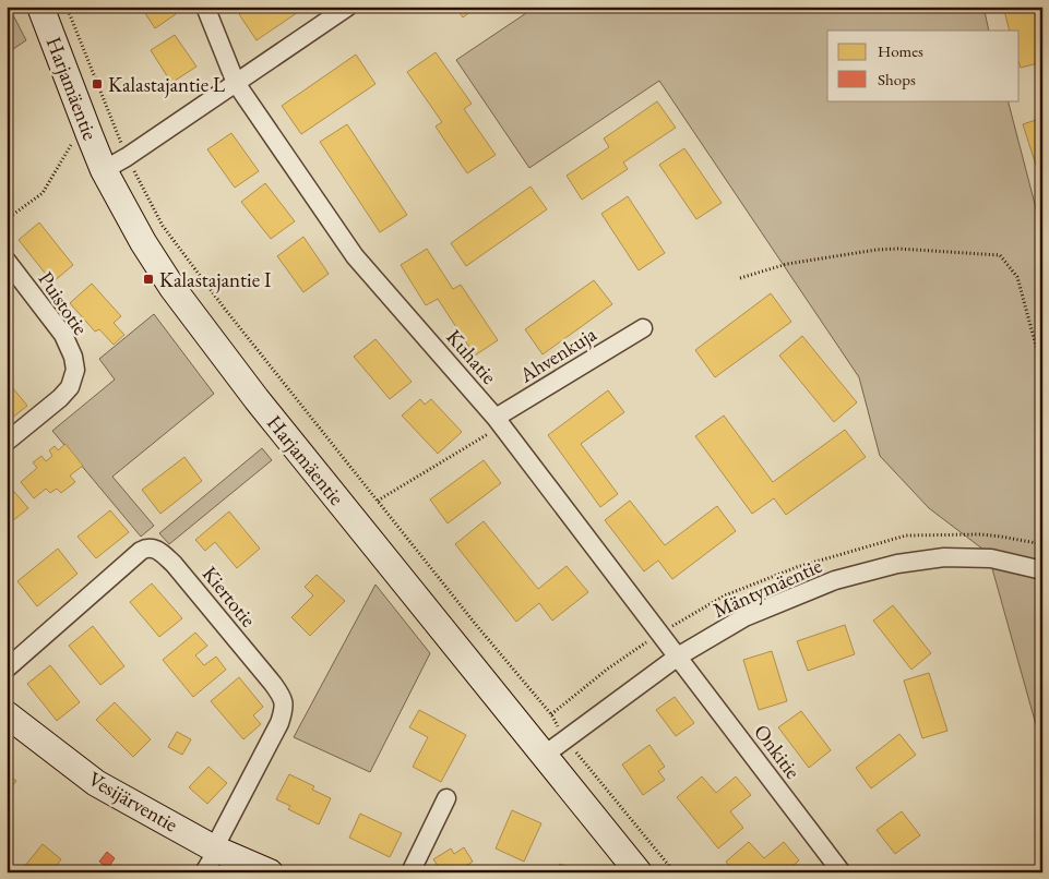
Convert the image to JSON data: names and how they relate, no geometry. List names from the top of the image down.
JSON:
{
  "streets": {
    "street": [
      "Harjamäentie",
      "Puistotie",
      "Ahvenkuja",
      "Kuhatie",
      "Mäntymäentie",
      "Kiertotie",
      "Onkitie",
      "Vesijärventie"
    ]
  },
  "crossings": [
    ["Harjamäentie", "Mäntymäentie"],
    ["Ahvenkuja", "Kuhatie"],
    ["Kuhatie", "Mäntymäentie"],
    ["Kuhatie", "Onkitie"],
    ["Mäntymäentie", "Onkitie"],
    ["Kiertotie", "Vesijärventie"]
  ],
  "places": {
    "transit": ["Kalastajantie L", "Kalastajantie I"]
  },
  "legend": ["Homes", "Shops"]
}
